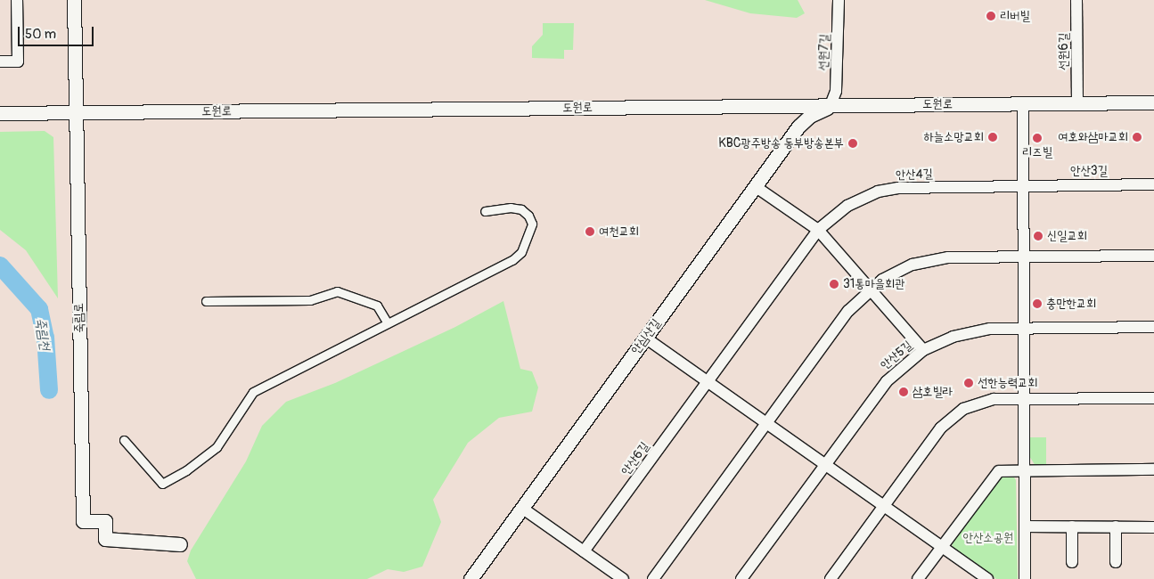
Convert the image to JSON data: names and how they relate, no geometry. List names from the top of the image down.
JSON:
{
  "streets": {
    "street": [
      "선원6길",
      "선원7길",
      "도원로",
      "안산3길",
      "안산4길",
      "죽림로",
      "안심산길",
      "안산5길",
      "안산6길"
    ]
  },
  "crossings": [
    ["선원6길", "도원로"],
    ["선원7길", "도원로"],
    ["선원7길", "안심산길"],
    ["도원로", "죽림로"],
    ["도원로", "안심산길"],
    ["안산3길", "안산4길"]
  ],
  "water": ["죽림천"],
  "parks": ["안산소공원"],
  "places": [
    "리버빌",
    "하늘소망교회",
    "여호와삼마교회",
    "리즈빌",
    "KBC광주방송 동부방송본부",
    "여천교회",
    "신일교회",
    "31통마을회관",
    "충만한교회",
    "선한능력교회",
    "삼호빌라"
  ],
  "scale_bar": "50 m"
}
